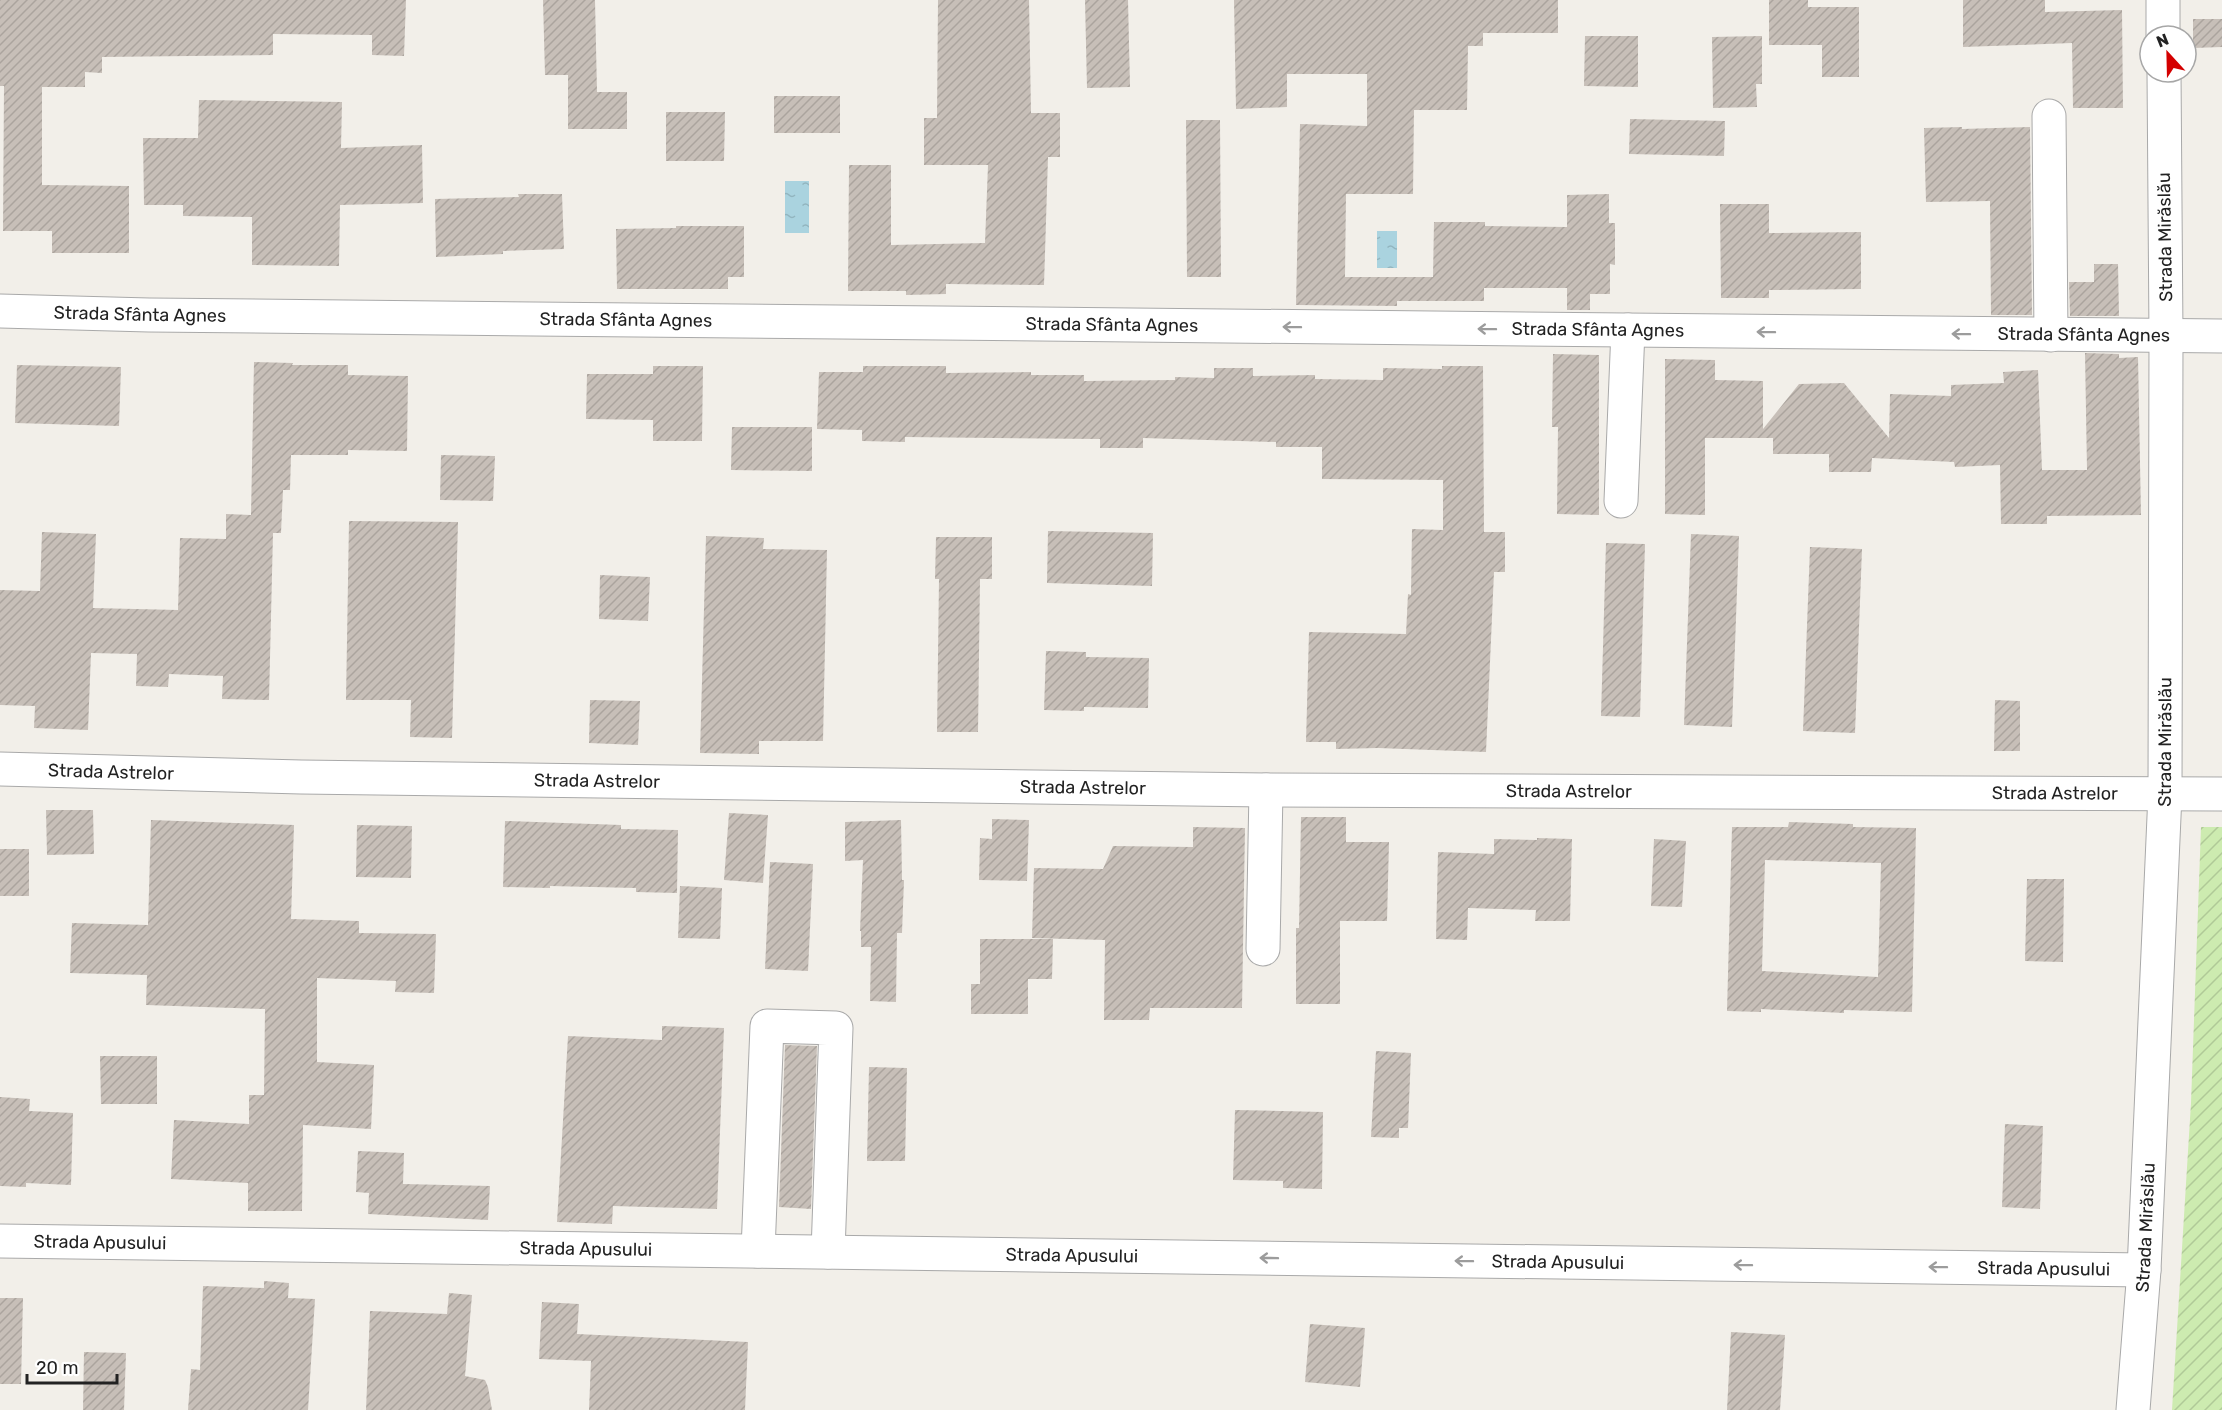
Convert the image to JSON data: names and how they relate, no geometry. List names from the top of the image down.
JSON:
{
  "streets": {
    "street": [
      "Strada Mirăslău",
      "Strada Sfânta Agnes",
      "Strada Astrelor",
      "Strada Apusului"
    ]
  },
  "crossings": [
    ["Strada Mirăslău", "Strada Sfânta Agnes"],
    ["Strada Mirăslău", "Strada Astrelor"],
    ["Strada Mirăslău", "Strada Apusului"]
  ],
  "one_way": ["Strada Sfânta Agnes", "Strada Apusului"],
  "scale_bar": "20 m",
  "north": "top"
}
